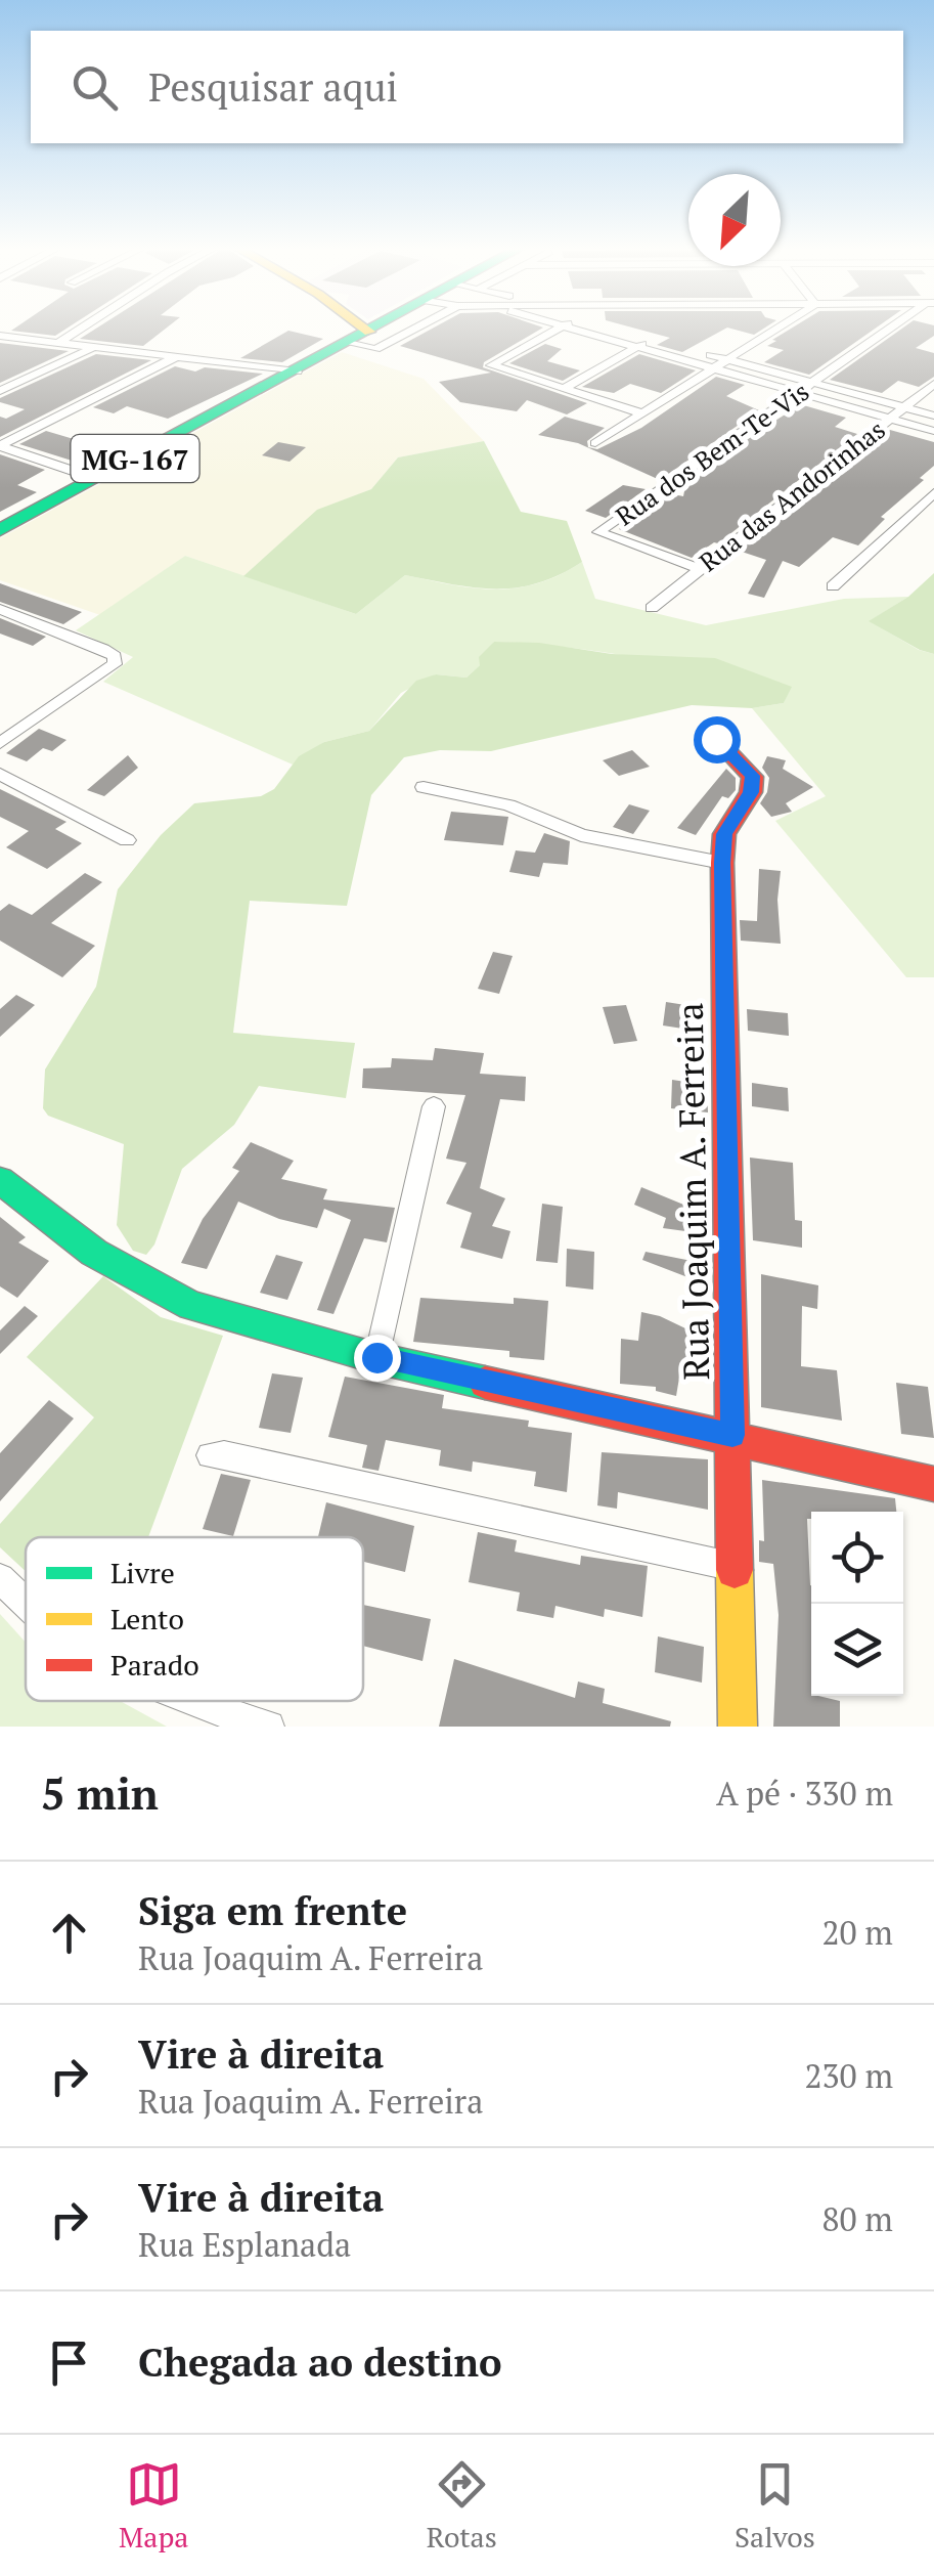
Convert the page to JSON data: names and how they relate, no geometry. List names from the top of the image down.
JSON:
{
  "streets": {
    "street": [
      "Rua dos Bem-Te-Vis",
      "MG-167",
      "Rua das Andorinhas",
      "Rua Joaquim A. Ferreira"
    ]
  },
  "crossings": [
    ["Rua dos Bem-Te-Vis", "Rua das Andorinhas"]
  ],
  "legend": ["Livre", "Lento", "Parado"],
  "north": "bottom left",
  "page": {
    "search": "Pesquisar aqui",
    "heading": ["5 min", "A pé · 330 m"],
    "list": [
      ["Siga em frente", "Rua Joaquim A. Ferreira", "20 m"],
      ["Vire à direita", "Rua Joaquim A. Ferreira", "230 m"],
      ["Vire à direita", "Rua Esplanada", "80 m"],
      "Chegada ao destino"
    ],
    "nav": ["Mapa", "Rotas", "Salvos"]
  }
}
